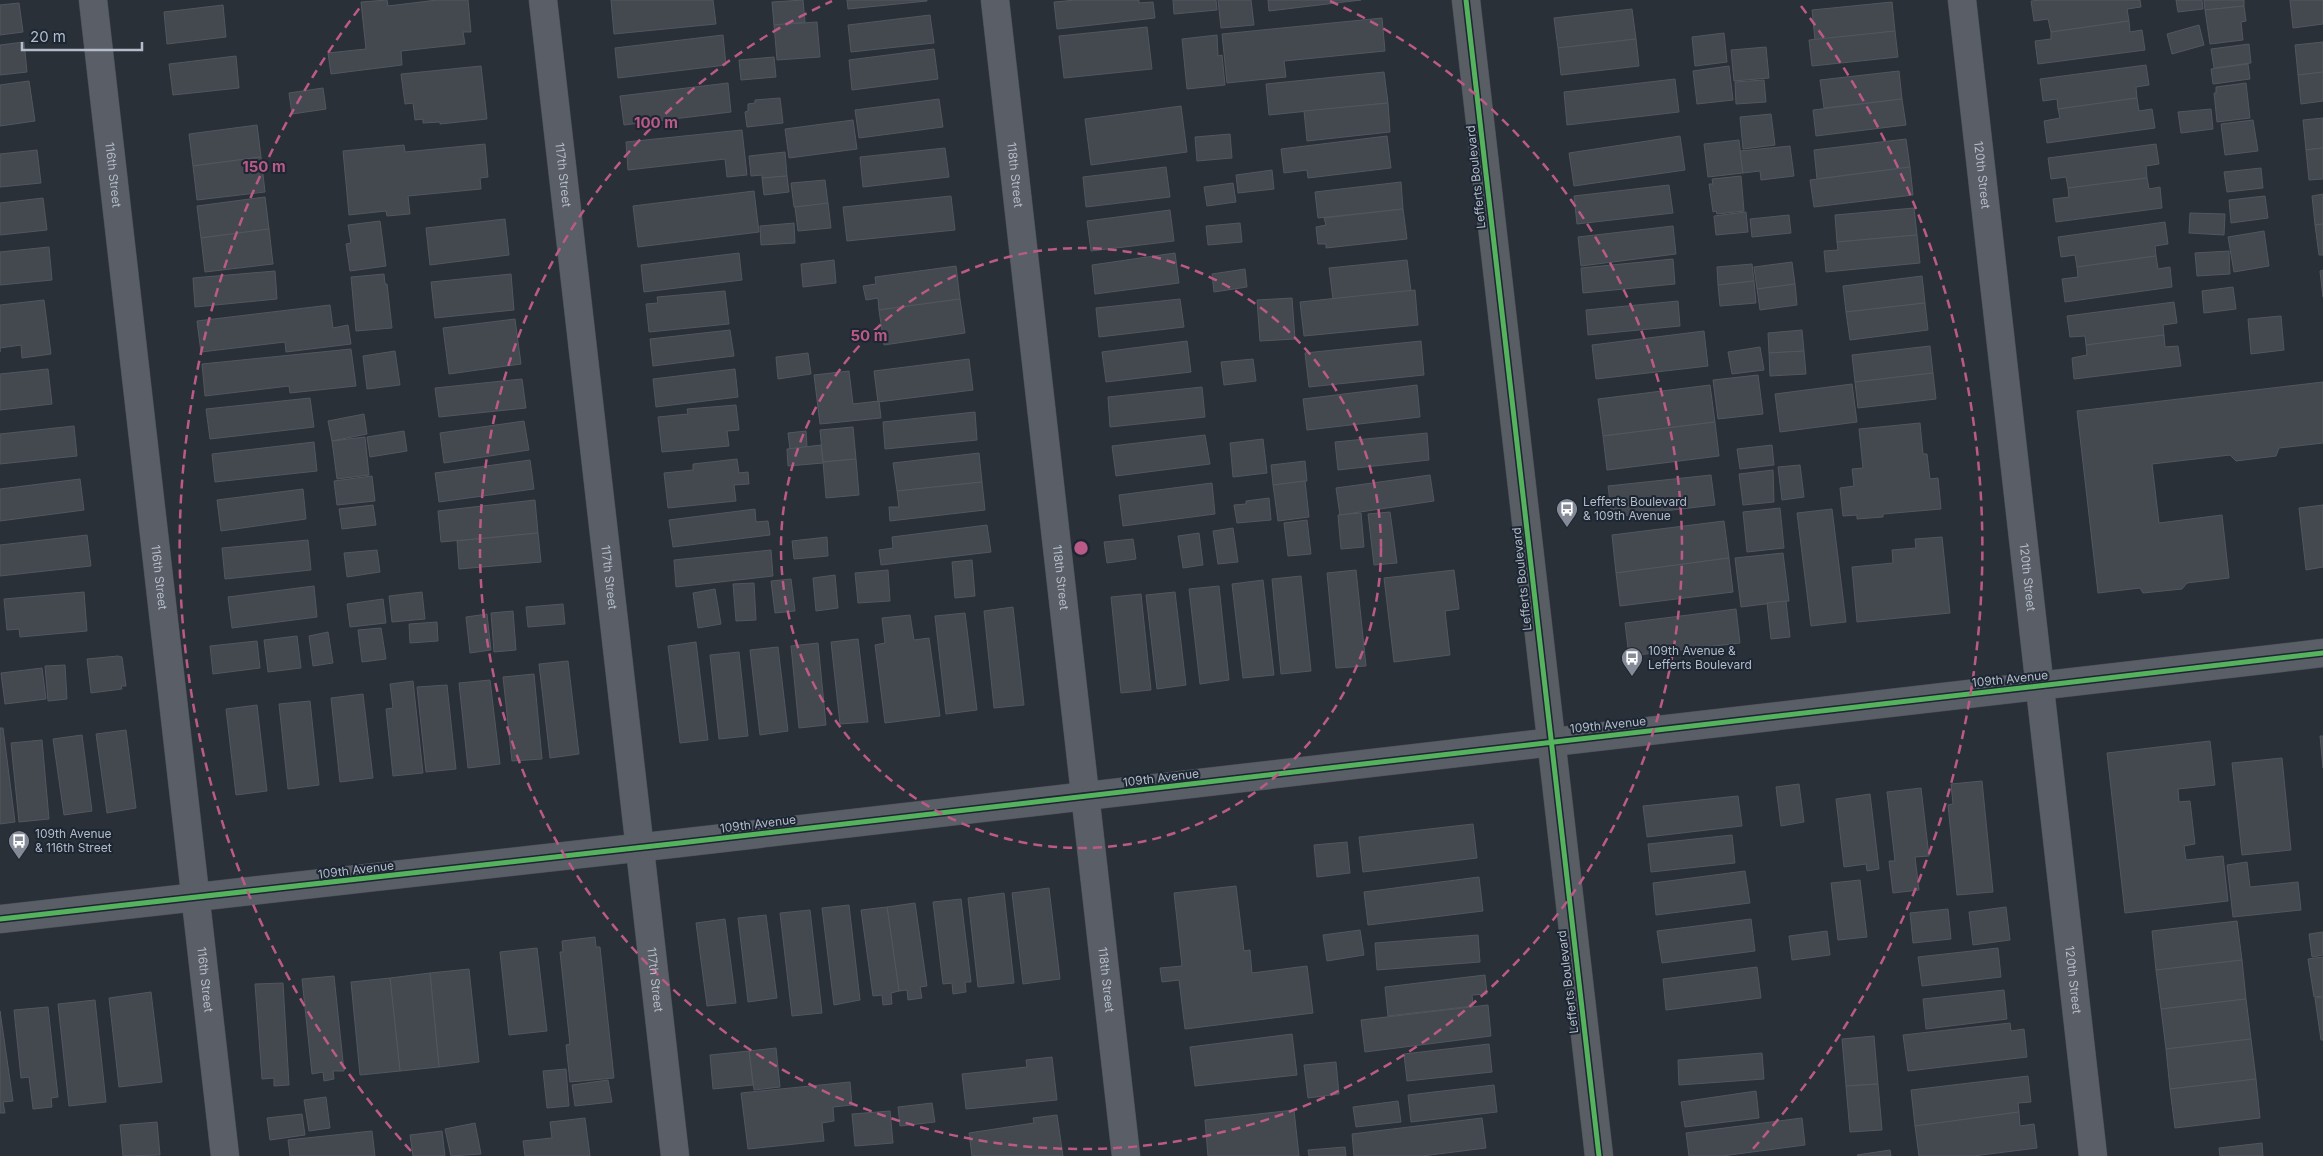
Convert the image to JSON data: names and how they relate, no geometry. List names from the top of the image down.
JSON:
{
  "streets": {
    "street": [
      "116th Street",
      "117th Street",
      "118th Street",
      "120th Street",
      "Lefferts Boulevard",
      "109th Avenue"
    ]
  },
  "crossings": [
    ["116th Street", "109th Avenue"],
    ["117th Street", "109th Avenue"],
    ["118th Street", "109th Avenue"],
    ["120th Street", "109th Avenue"],
    ["Lefferts Boulevard", "109th Avenue"]
  ],
  "places": {
    "bus stop": ["Lefferts Boulevard & 109th Avenue", "109th Avenue & Lefferts Boulevard", "109th Avenue & 116th Street"]
  },
  "scale_bar": "20 m",
  "rings": ["100 m", "150 m", "50 m"]
}
